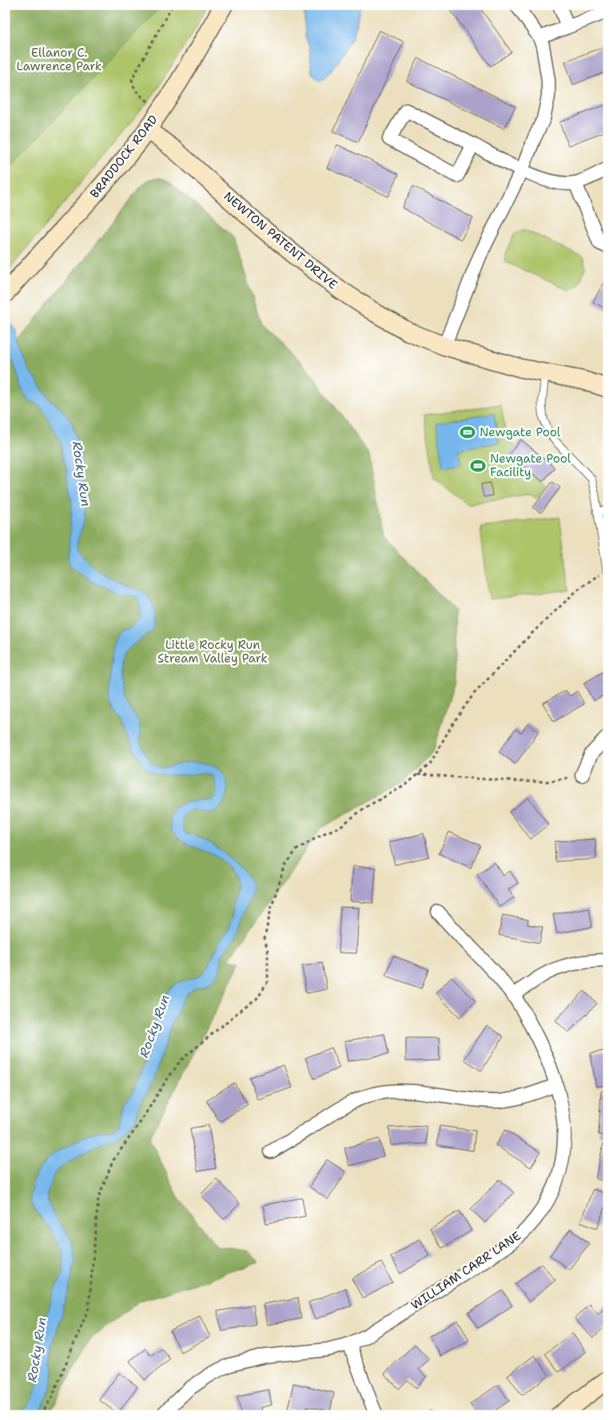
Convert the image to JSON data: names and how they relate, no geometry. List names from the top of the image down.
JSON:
{
  "streets": {
    "street": ["BRADDOCK ROAD", "NEWTON PATENT DRIVE", "WILLIAM CARR LANE"]
  },
  "crossings": [
    ["BRADDOCK ROAD", "NEWTON PATENT DRIVE"]
  ],
  "water": ["Rocky Run"],
  "parks": ["Ellanor C. Lawrence Park", "Little Rocky Run Stream Valley Park"],
  "places": {
    "sports": ["Newgate Pool", "Newgate Pool Facility"]
  }
}
